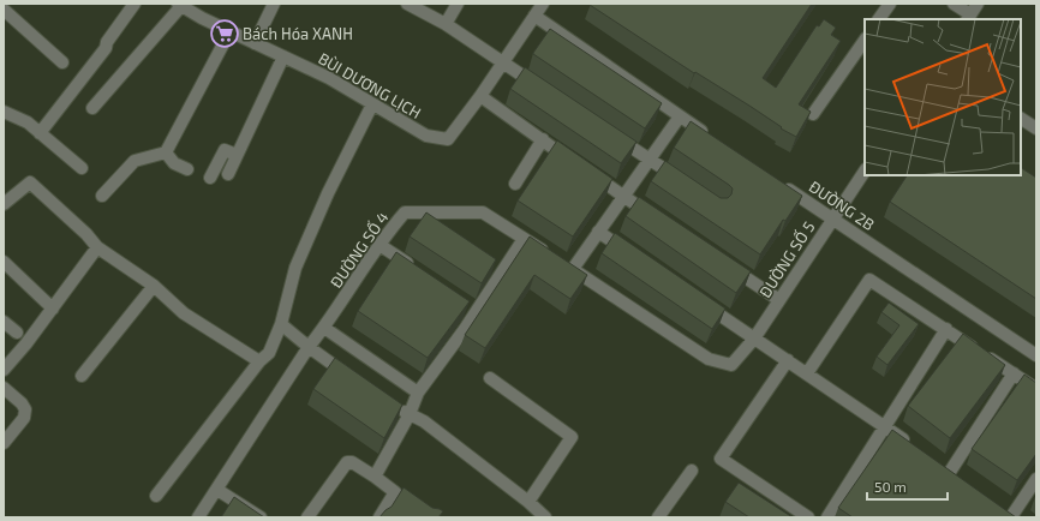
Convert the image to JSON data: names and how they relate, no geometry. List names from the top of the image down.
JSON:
{
  "streets": {
    "street": [
      "BÙI DƯƠNG LỊCH",
      "ĐƯỜNG 2B",
      "ĐƯỜNG SỐ 4",
      "ĐƯỜNG SỐ 5"
    ]
  },
  "crossings": [
    ["ĐƯỜNG 2B", "ĐƯỜNG SỐ 5"]
  ],
  "places": {
    "supermarket": ["Bách Hóa XANH"]
  },
  "scale_bar": "50 m"
}
